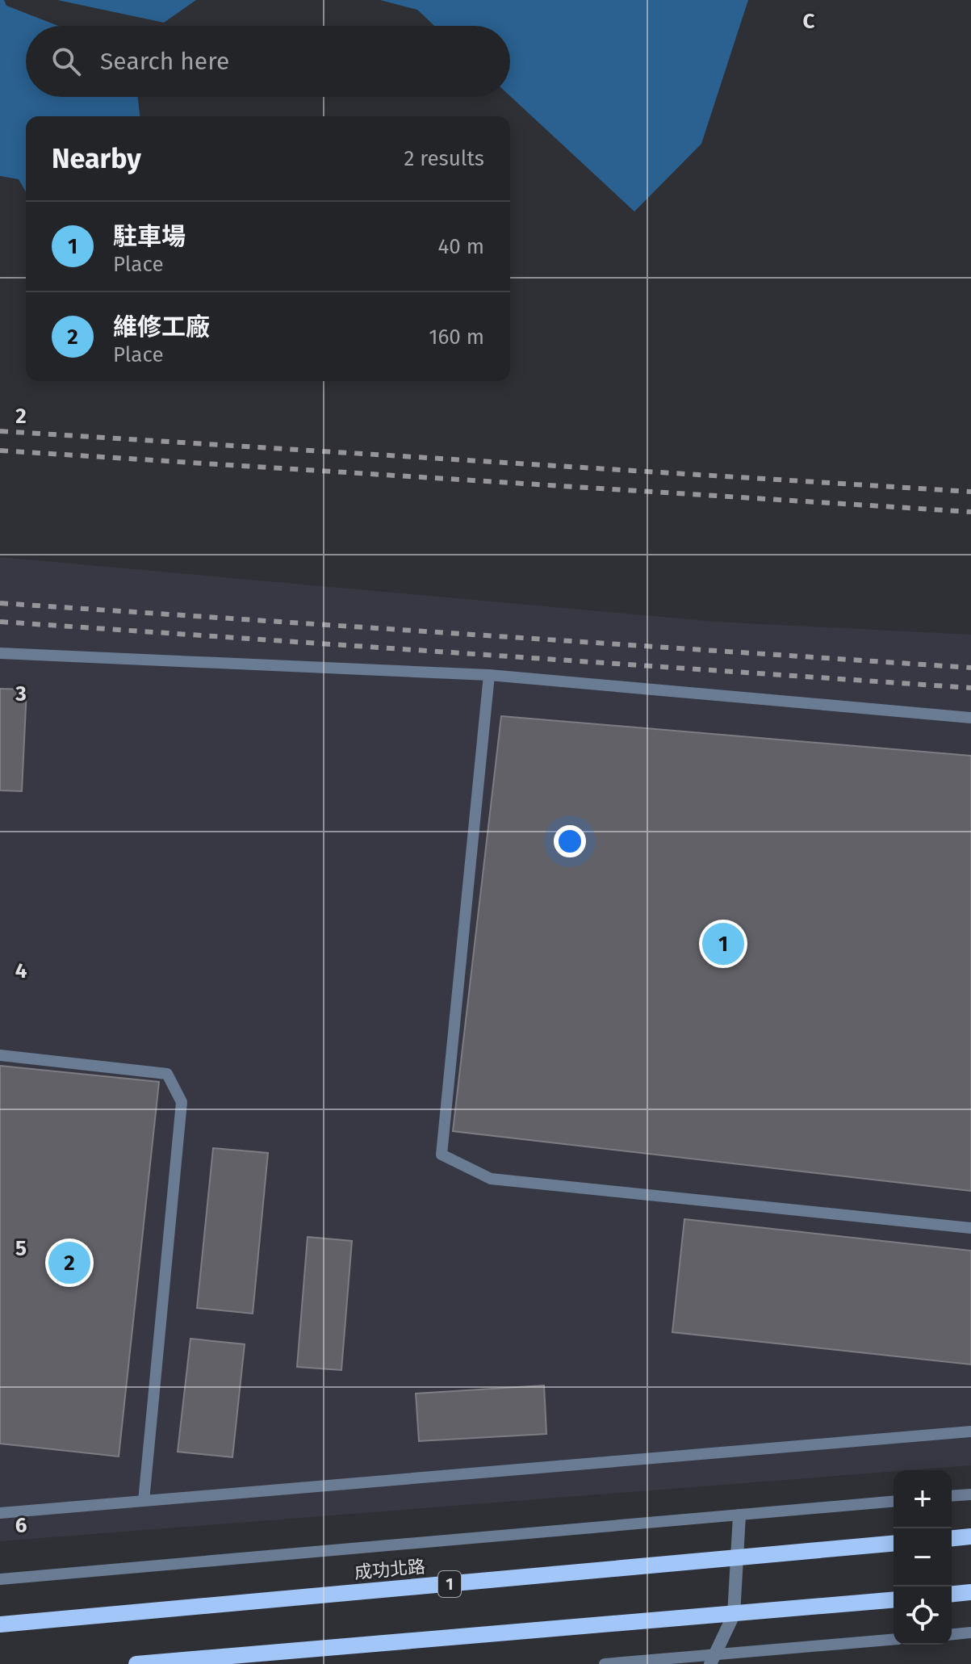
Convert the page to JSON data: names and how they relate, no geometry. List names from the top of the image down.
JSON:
{
  "streets": {
    "main road": ["成功北路", "1"]
  },
  "page": {
    "search": "Search here",
    "heading": ["Nearby", "2 results"],
    "list": [
      {
        "mark": "1",
        "name": "駐車場",
        "note": "Place",
        "value": "40 m"
      },
      {
        "mark": "2",
        "name": "維修工廠",
        "note": "Place",
        "value": "160 m"
      }
    ],
    "pins": ["1", "2"],
    "map_buttons": ["+", "−"]
  },
  "grid": {
    "columns": ["C"],
    "rows": [
      "2",
      "3",
      "4",
      "5",
      "6"
    ]
  }
}
